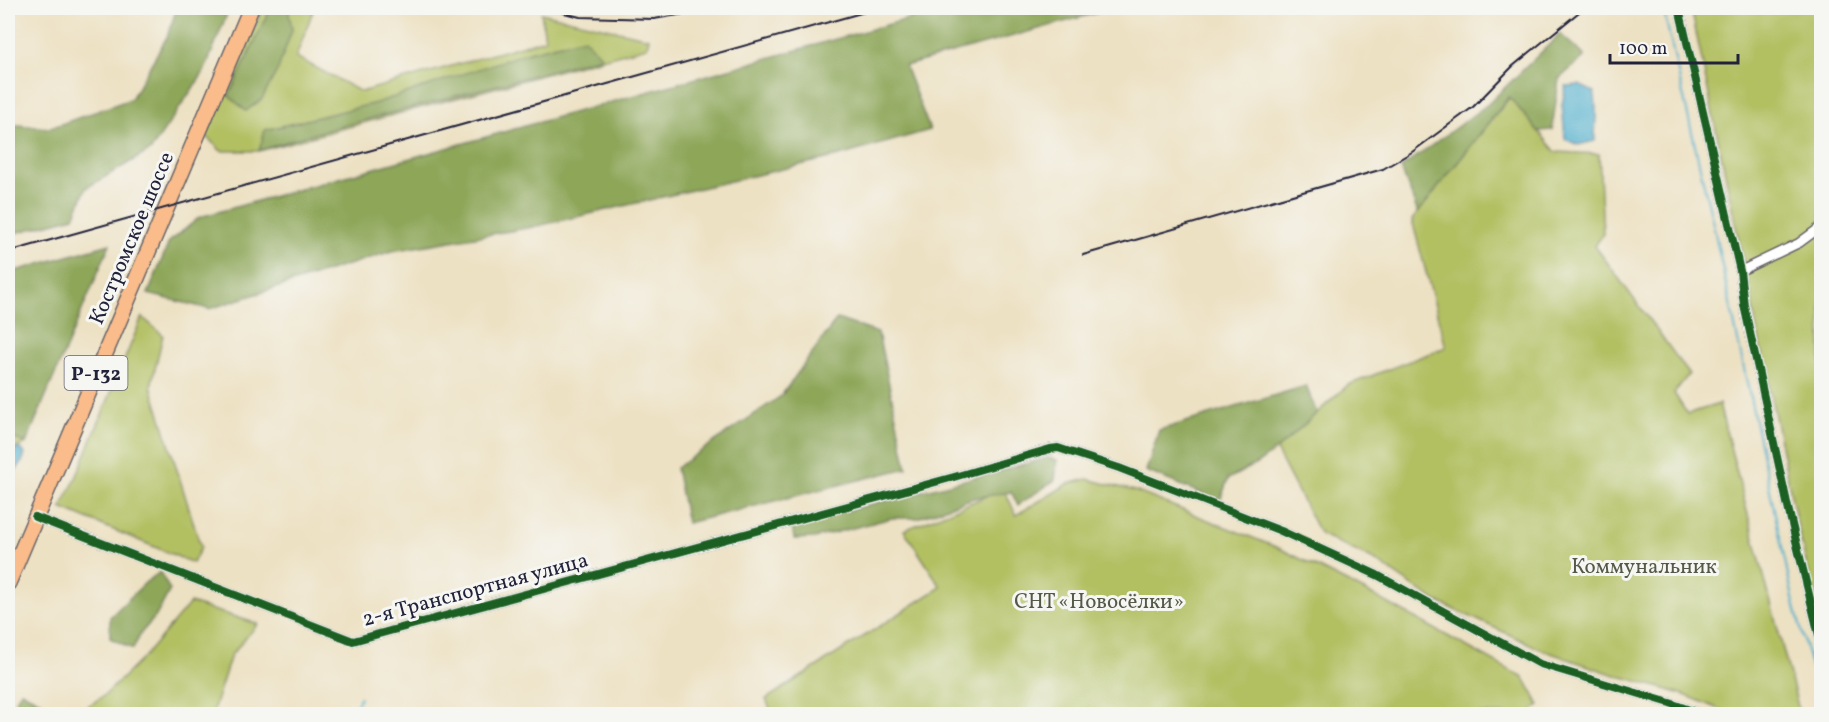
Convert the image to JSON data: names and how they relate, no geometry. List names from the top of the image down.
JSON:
{
  "streets": {
    "highway": ["Костромское шоссе", "Р-132"],
    "street": ["2-я Транспортная улица"]
  },
  "crossings": [
    ["Костромское шоссе", "2-я Транспортная улица"]
  ],
  "parks": ["Коммунальник", "СНТ «Новосёлки»"],
  "scale_bar": "100 m"
}
